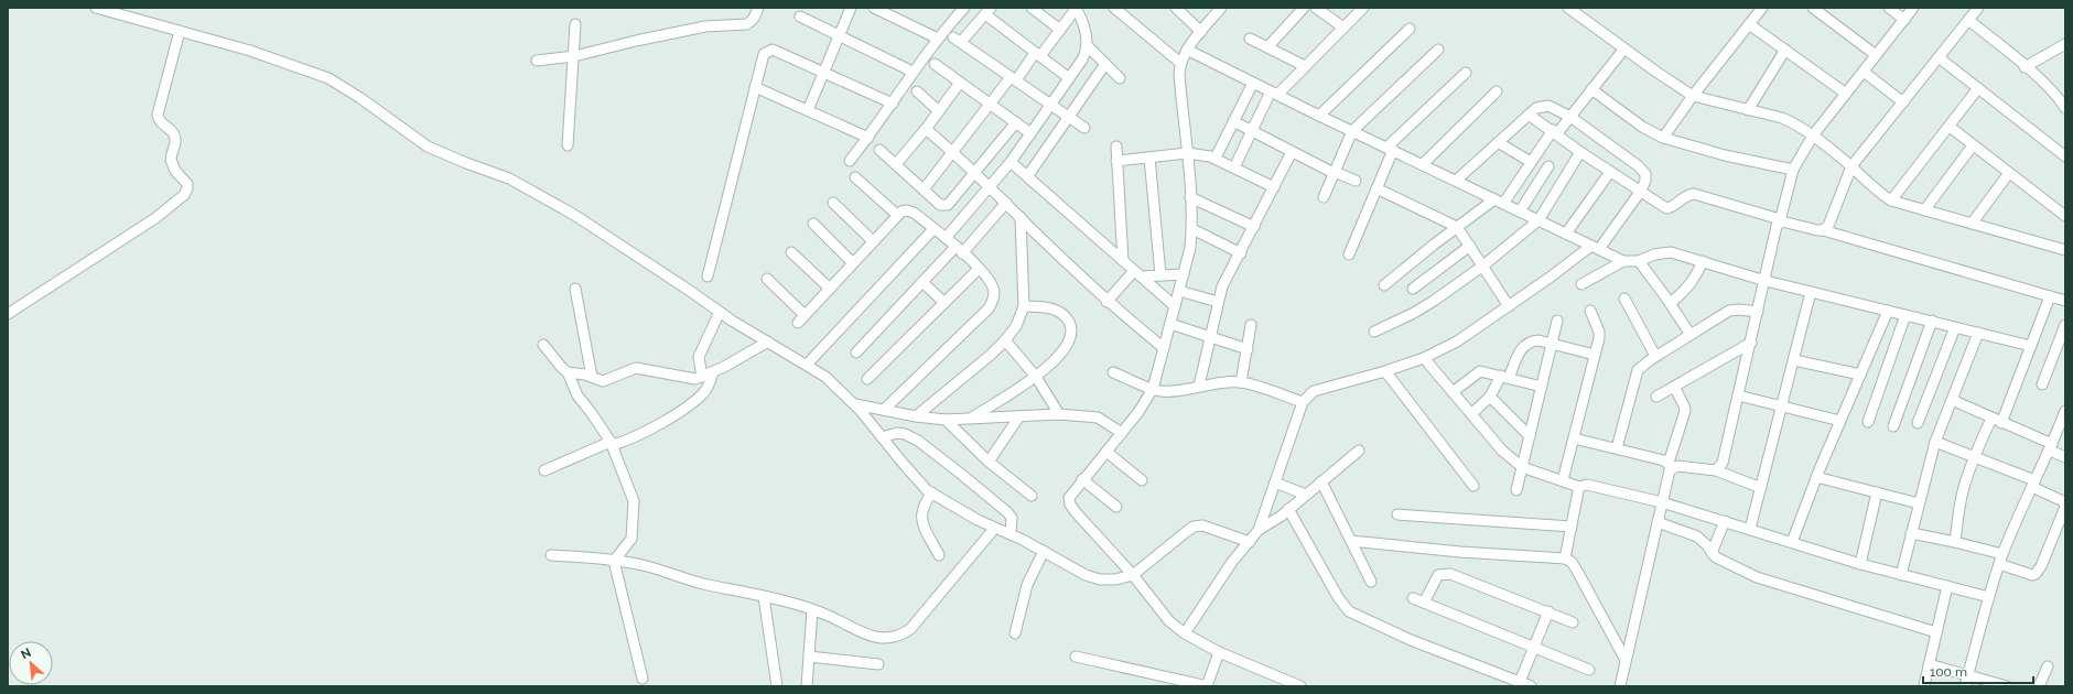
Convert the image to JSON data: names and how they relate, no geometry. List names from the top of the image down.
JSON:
{
  "scale_bar": "100 m",
  "north": "top left"
}
